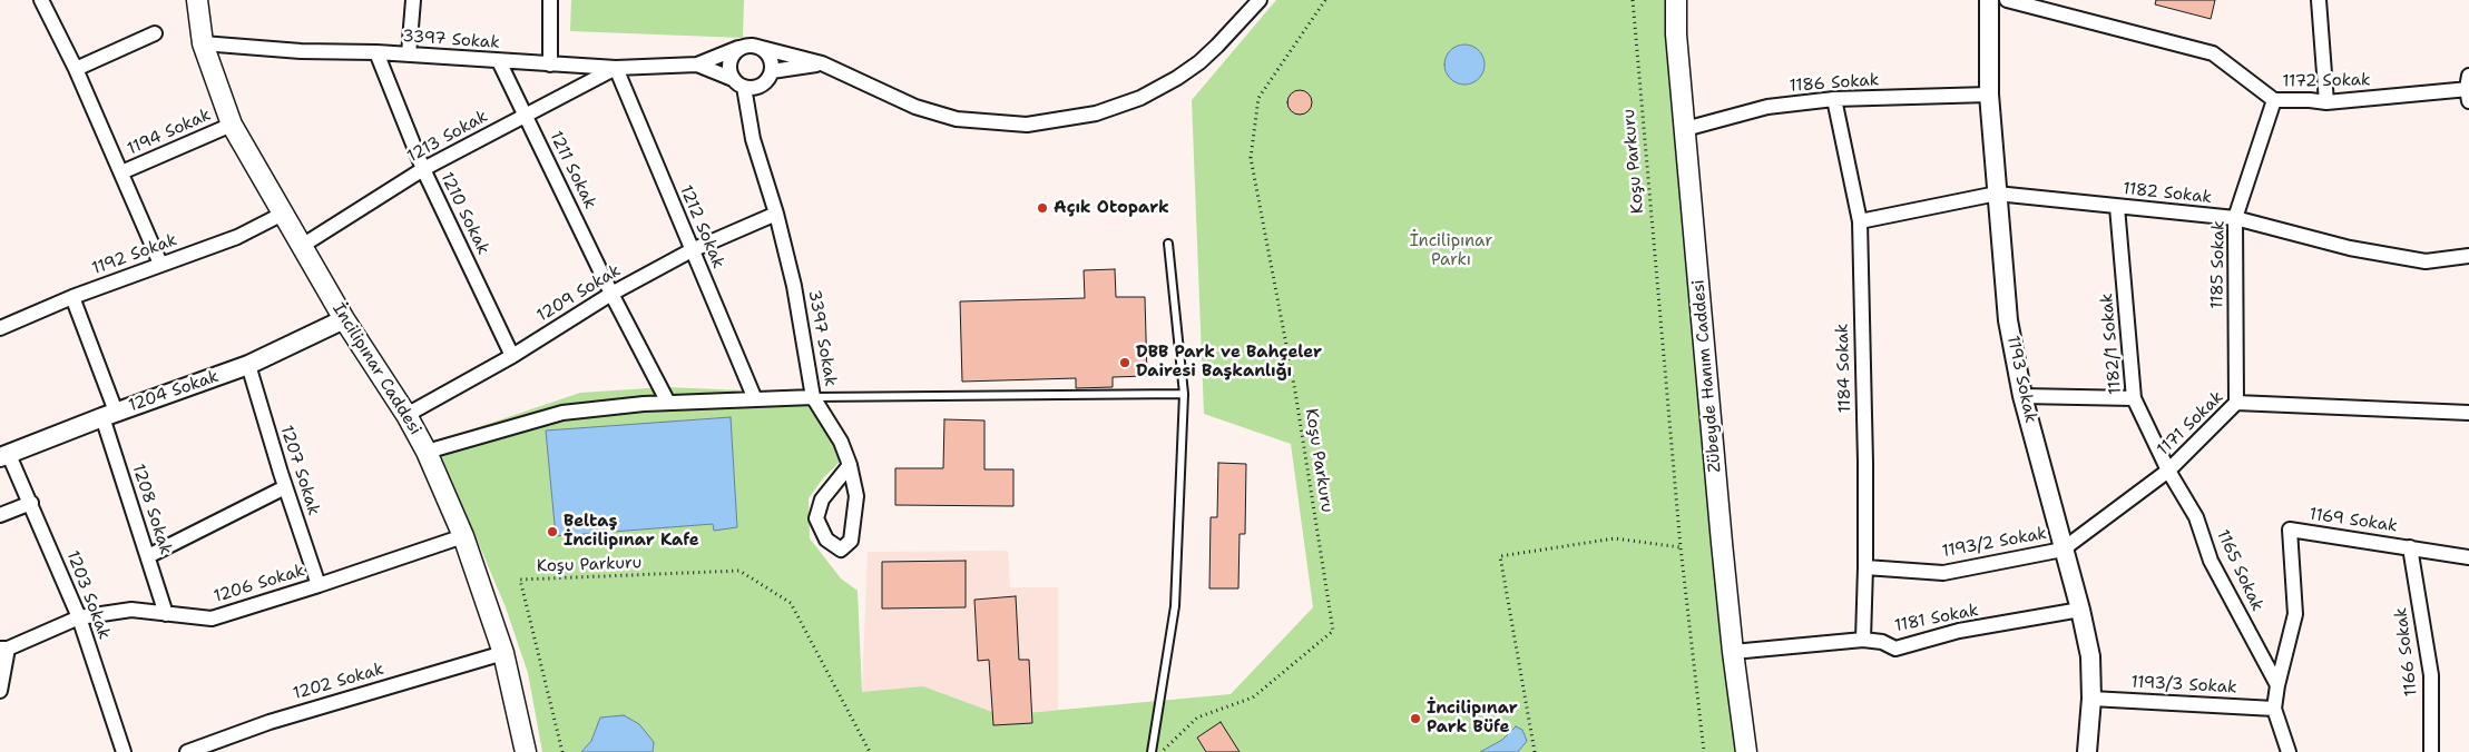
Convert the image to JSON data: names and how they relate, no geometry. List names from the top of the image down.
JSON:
{
  "streets": {
    "main road": ["İncilipınar Caddesi", "Zübeyde Hanım Caddesi"],
    "street": [
      "3397 Sokak",
      "1172 Sokak",
      "1186 Sokak",
      "1194 Sokak",
      "1213 Sokak",
      "1211 Sokak",
      "1182 Sokak",
      "1210 Sokak",
      "1212 Sokak",
      "1192 Sokak",
      "1185 Sokak",
      "1209 Sokak",
      "1182/1 Sokak",
      "1184 Sokak",
      "1193 Sokak",
      "1204 Sokak",
      "1171 Sokak",
      "1207 Sokak",
      "1208 Sokak",
      "1169 Sokak",
      "1193/2 Sokak",
      "1165 Sokak",
      "1206 Sokak",
      "1203 Sokak",
      "1181 Sokak",
      "1166 Sokak",
      "1202 Sokak",
      "1193/3 Sokak"
    ],
    "path": ["Koşu Parkuru"]
  },
  "crossings": [
    ["3397 Sokak", "1213 Sokak"],
    ["3397 Sokak", "1211 Sokak"],
    ["3397 Sokak", "1210 Sokak"],
    ["3397 Sokak", "1212 Sokak"],
    ["3397 Sokak", "1209 Sokak"],
    ["3397 Sokak", "İncilipınar Caddesi"],
    ["1172 Sokak", "1185 Sokak"],
    ["1186 Sokak", "1184 Sokak"],
    ["1186 Sokak", "Zübeyde Hanım Caddesi"],
    ["1186 Sokak", "1193 Sokak"],
    ["1194 Sokak", "İncilipınar Caddesi"],
    ["1213 Sokak", "1211 Sokak"],
    ["1213 Sokak", "1210 Sokak"],
    ["1213 Sokak", "1212 Sokak"],
    ["1213 Sokak", "İncilipınar Caddesi"],
    ["1211 Sokak", "1209 Sokak"],
    ["1182 Sokak", "1185 Sokak"],
    ["1182 Sokak", "1182/1 Sokak"],
    ["1182 Sokak", "1184 Sokak"],
    ["1182 Sokak", "1193 Sokak"],
    ["1210 Sokak", "1209 Sokak"],
    ["1212 Sokak", "1209 Sokak"],
    ["1192 Sokak", "İncilipınar Caddesi"],
    ["1192 Sokak", "1208 Sokak"],
    ["1185 Sokak", "1171 Sokak"],
    ["1209 Sokak", "İncilipınar Caddesi"],
    ["1182/1 Sokak", "1171 Sokak"],
    ["1182/1 Sokak", "1165 Sokak"],
    ["1184 Sokak", "1193/2 Sokak"],
    ["1184 Sokak", "1181 Sokak"],
    ["İncilipınar Caddesi", "1204 Sokak"],
    ["İncilipınar Caddesi", "1206 Sokak"],
    ["İncilipınar Caddesi", "1202 Sokak"],
    ["Zübeyde Hanım Caddesi", "1181 Sokak"],
    ["1193 Sokak", "1171 Sokak"],
    ["1193 Sokak", "1193/2 Sokak"],
    ["1193 Sokak", "1181 Sokak"],
    ["1193 Sokak", "1193/3 Sokak"],
    ["1204 Sokak", "1207 Sokak"],
    ["1204 Sokak", "1208 Sokak"],
    ["1204 Sokak", "1203 Sokak"],
    ["1171 Sokak", "1193/2 Sokak"],
    ["1171 Sokak", "1165 Sokak"],
    ["1207 Sokak", "1206 Sokak"],
    ["1208 Sokak", "1206 Sokak"],
    ["1169 Sokak", "1165 Sokak"],
    ["1169 Sokak", "1166 Sokak"],
    ["1206 Sokak", "1203 Sokak"]
  ],
  "parks": ["İncilipınar Parkı"],
  "places": [
    "Açık Otopark",
    "DBB Park ve Bahçeler Dairesi Başkanlığı",
    "Beltaş İncilipınar Kafe",
    "İncilipınar Park Büfe"
  ]
}
